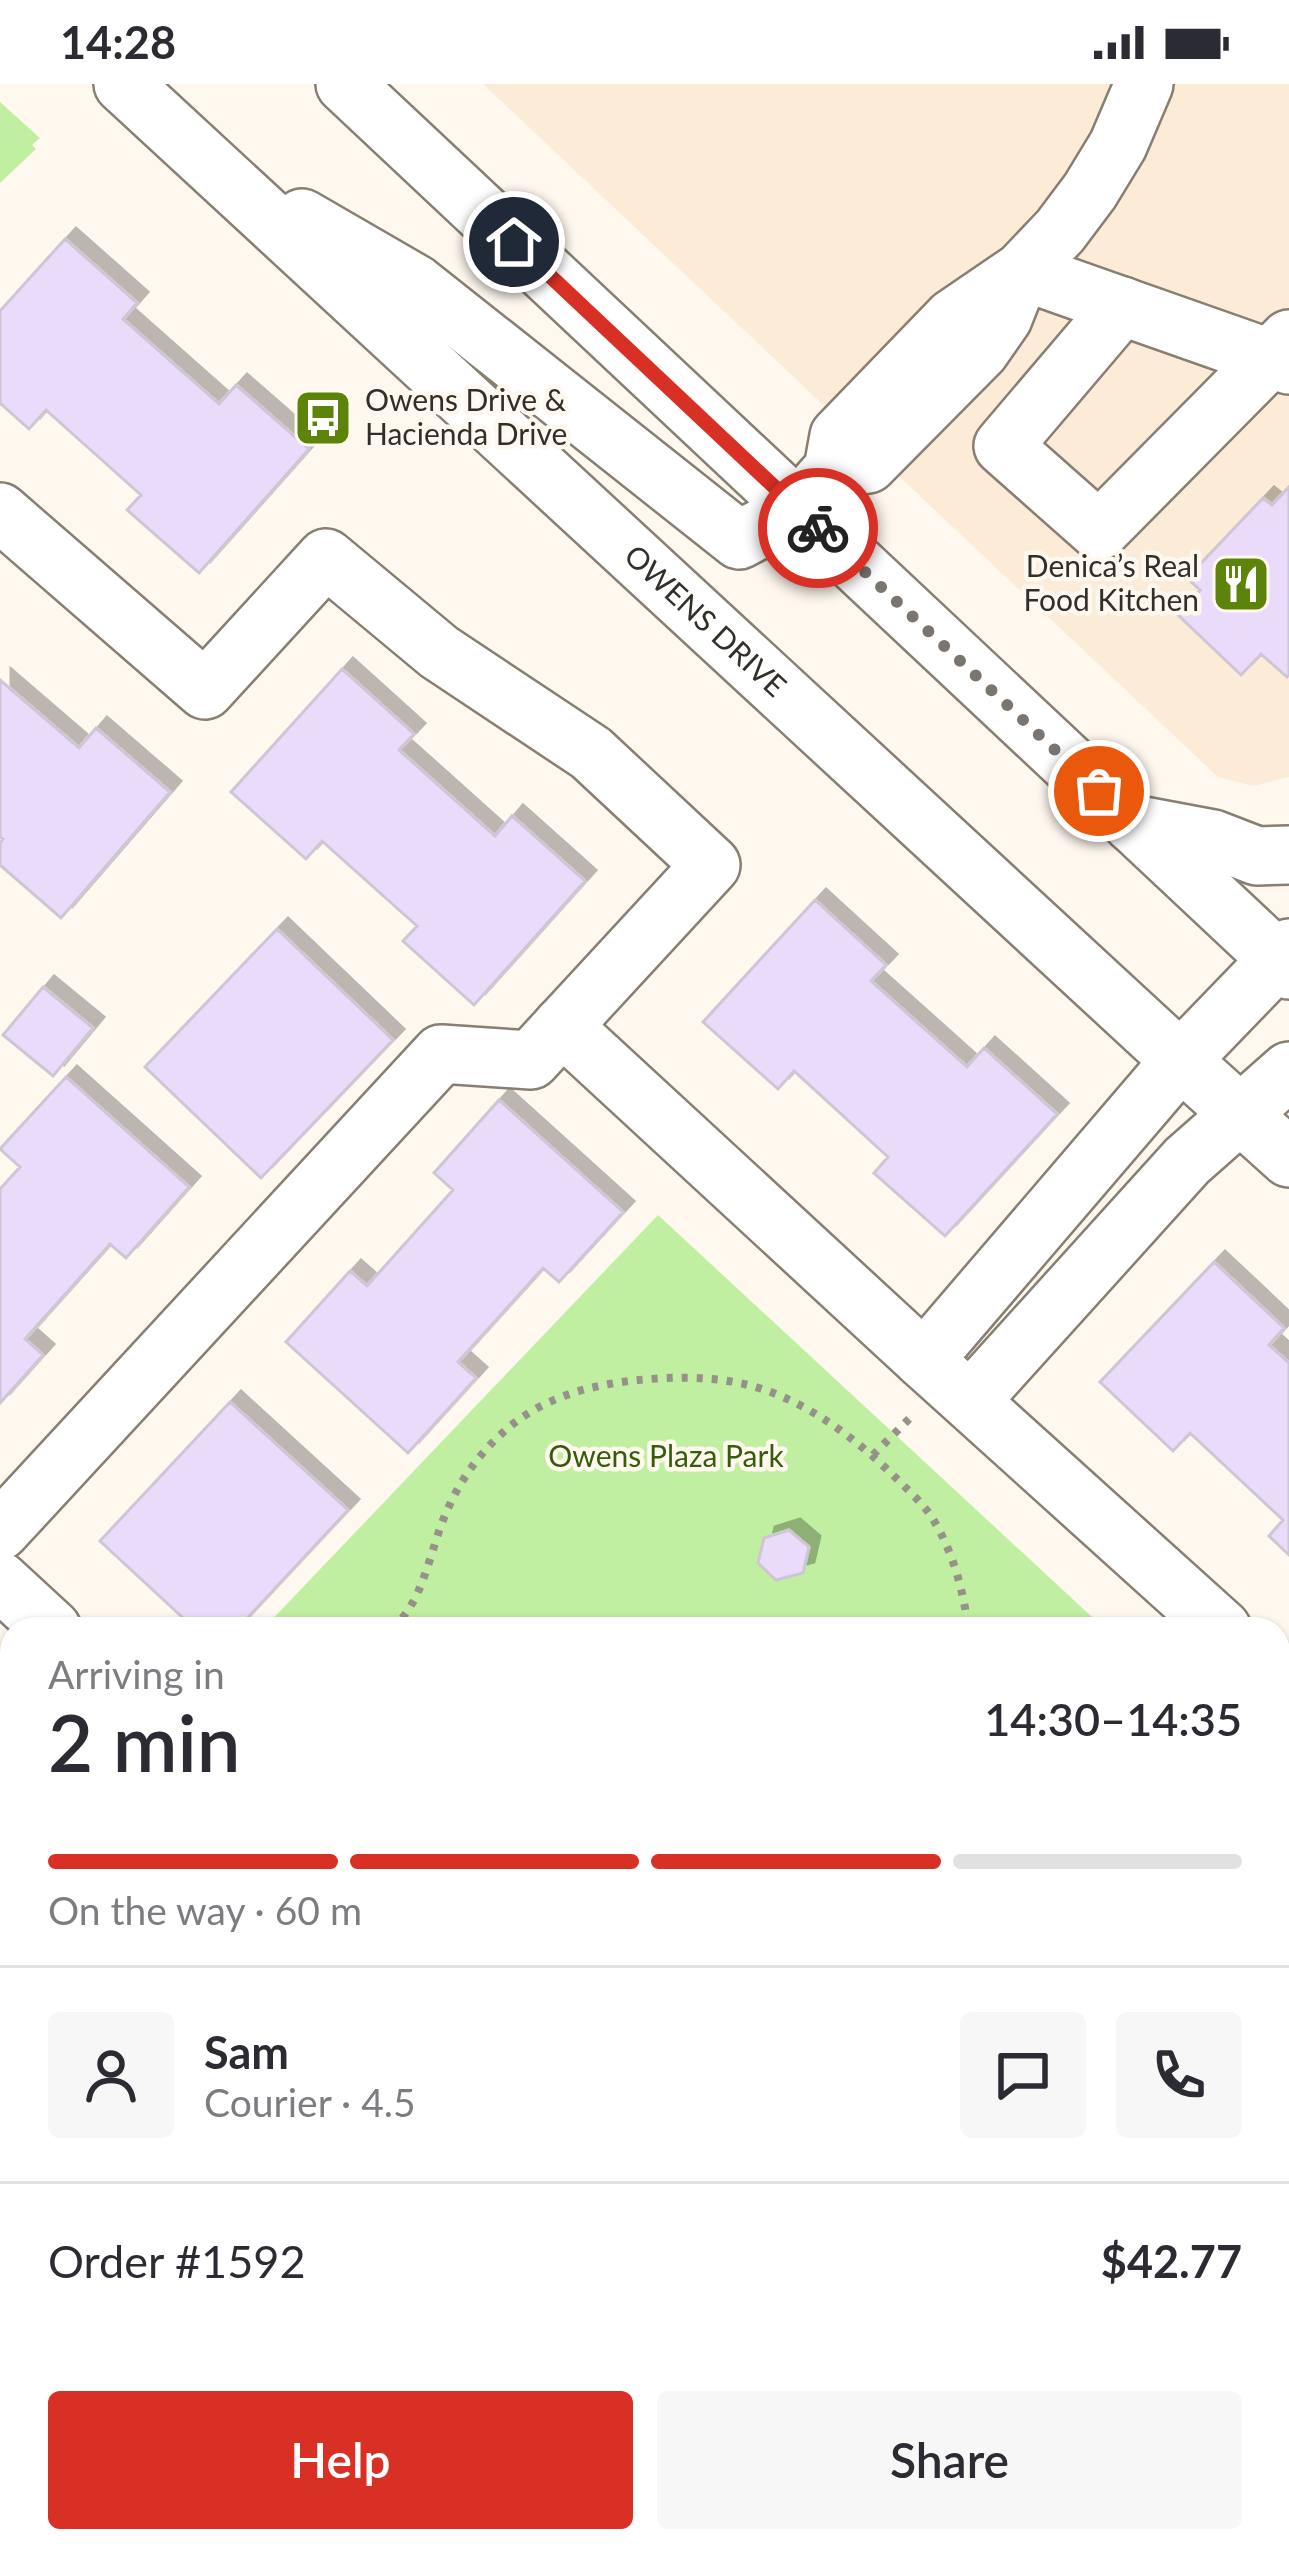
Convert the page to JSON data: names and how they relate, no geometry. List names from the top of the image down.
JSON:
{
  "streets": {
    "street": ["OWENS DRIVE"]
  },
  "parks": ["Owens Plaza Park"],
  "places": {
    "bus stop": ["Owens Drive & Hacienda Drive"],
    "restaurant": ["Denica’s Real Food Kitchen"]
  },
  "page": {
    "status": "14:28",
    "heading": ["2 min", "Arriving in", "14:30–14:35"],
    "panel": [
      "Sam",
      "Courier · 4.5",
      "Order #1592",
      "$42.77"
    ],
    "bar": "On the way · 60 m",
    "buttons": ["Help", "Share"]
  }
}
